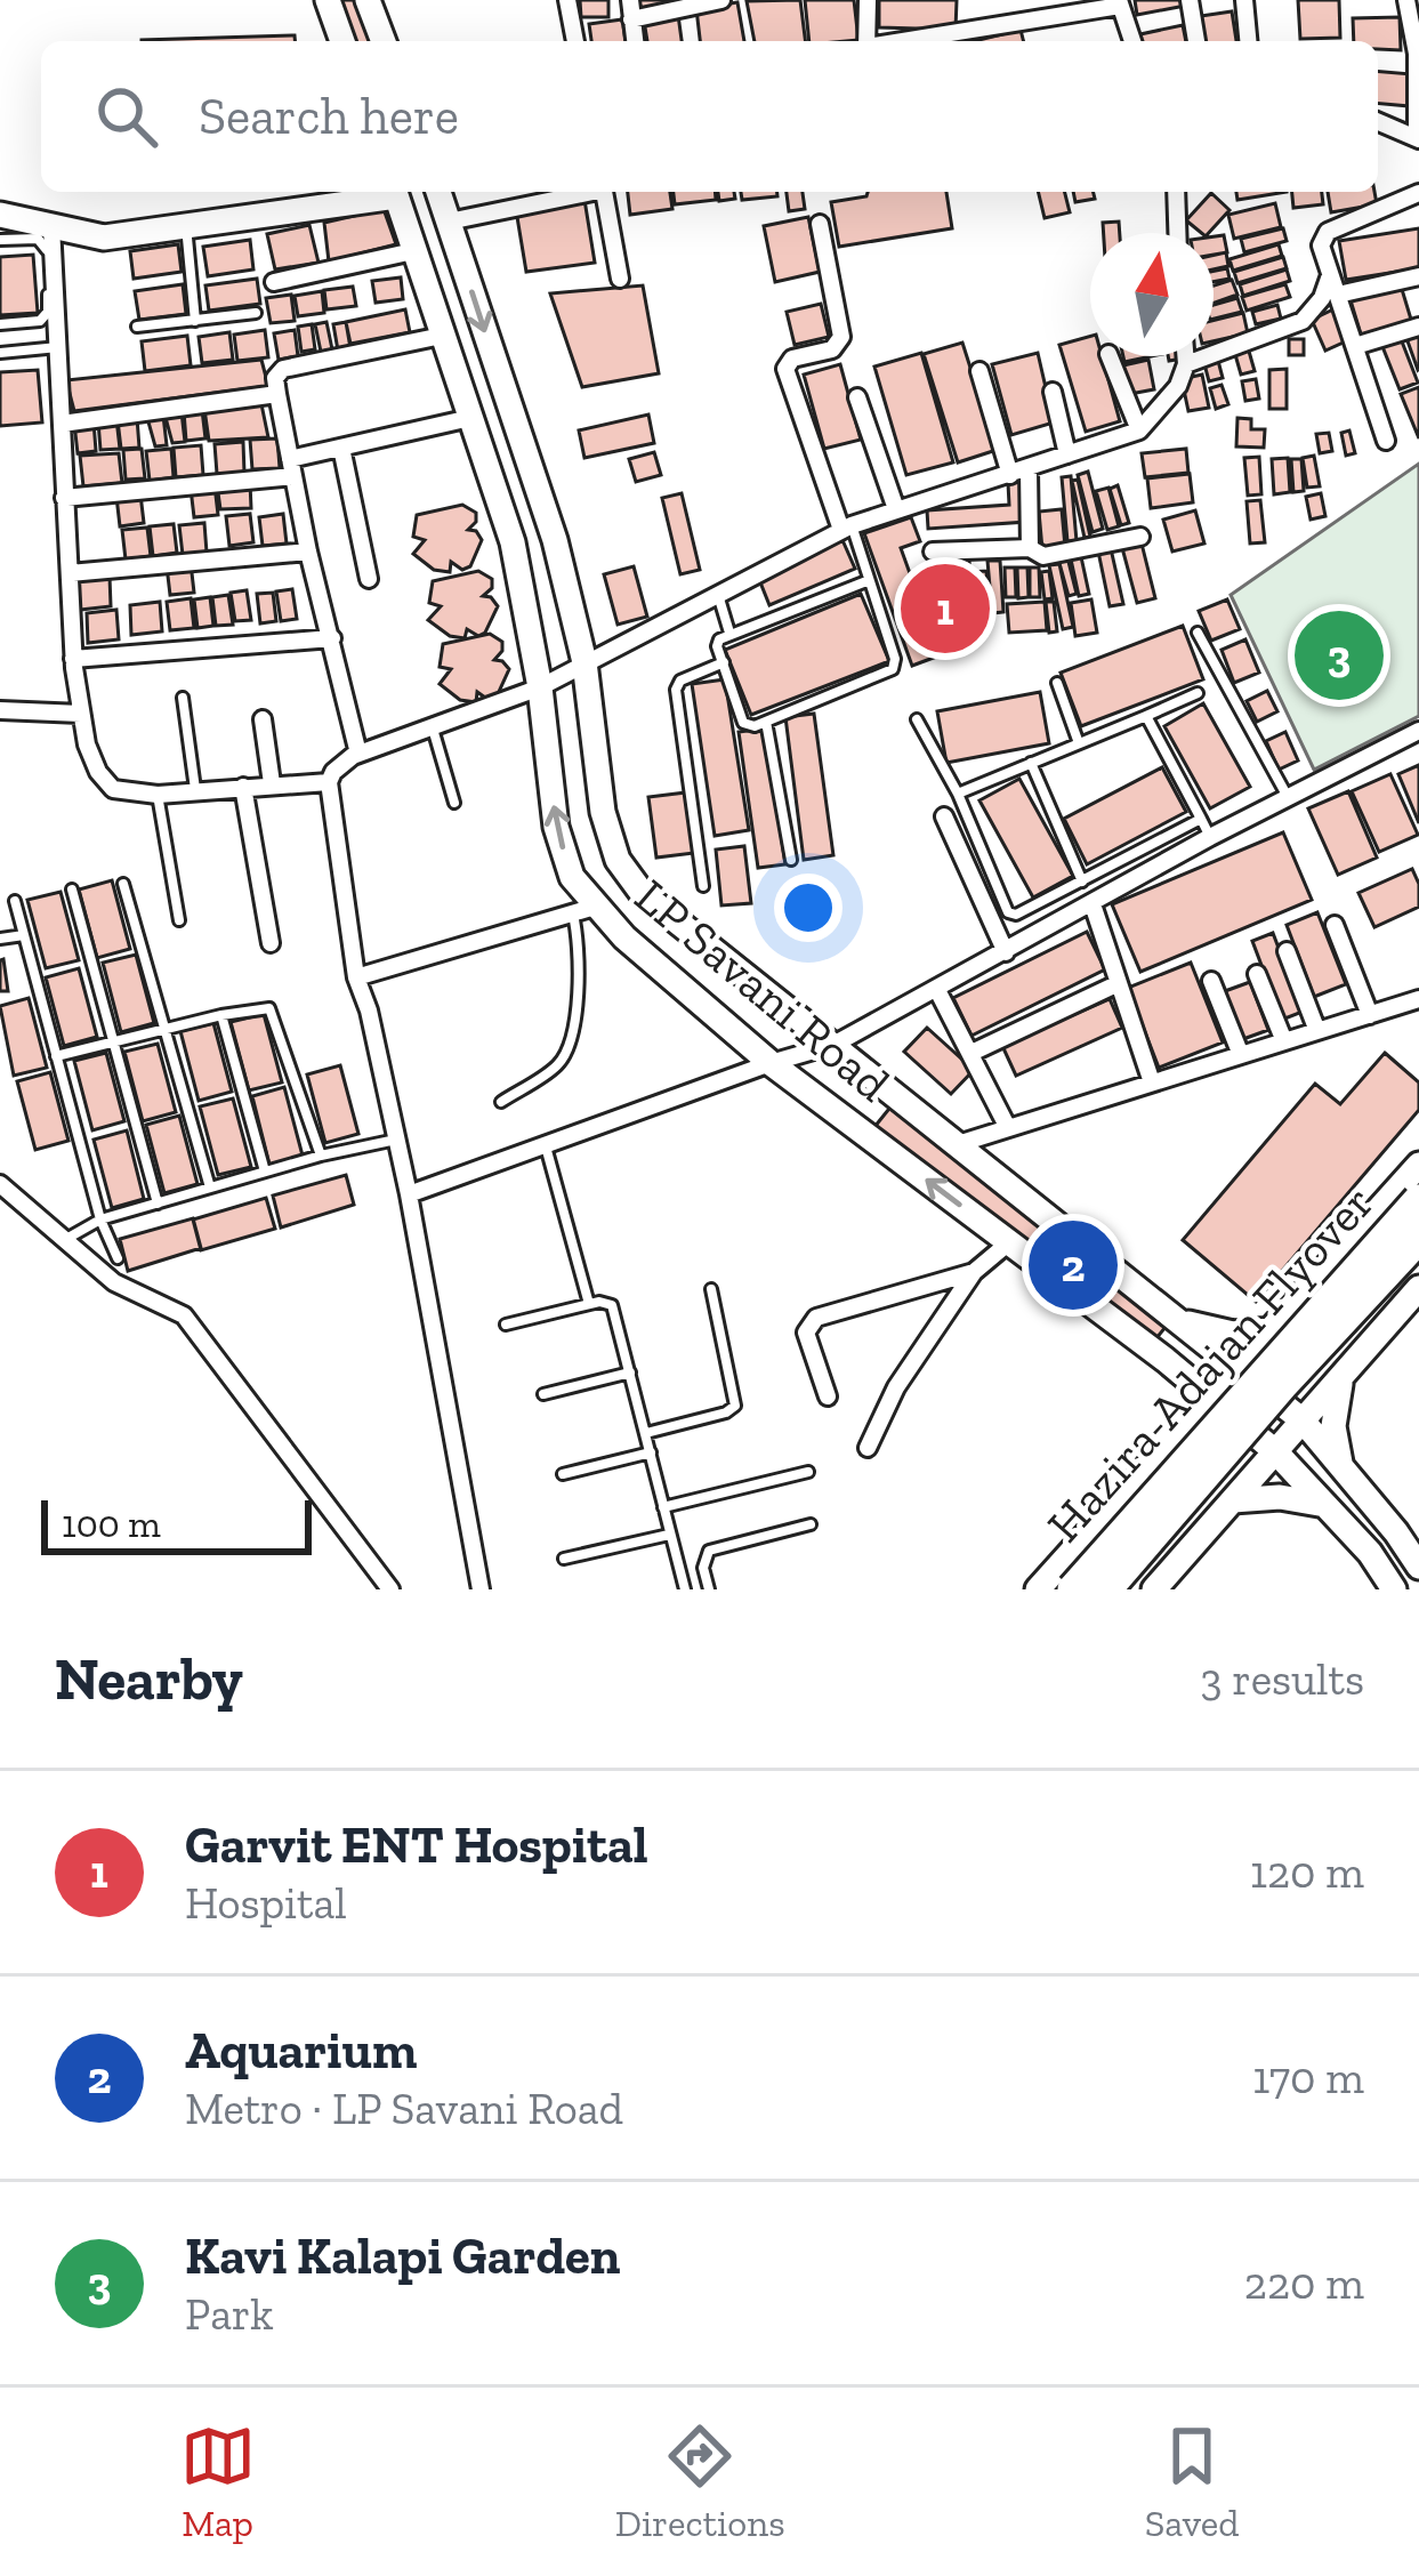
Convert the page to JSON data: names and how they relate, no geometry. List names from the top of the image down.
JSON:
{
  "streets": {
    "highway": ["Hazira-Adajan Flyover"],
    "main road": ["LP Savani Road"]
  },
  "scale_bar": "100 m",
  "north": "top",
  "page": {
    "search": "Search here",
    "pins": ["1", "3", "2"],
    "scale": "100 m",
    "heading": ["Nearby", "3 results"],
    "list": [
      {
        "mark": "1",
        "name": "Garvit ENT Hospital",
        "note": "Hospital",
        "value": "120 m"
      },
      {
        "mark": "2",
        "name": "Aquarium",
        "note": "Metro · LP Savani Road",
        "value": "170 m"
      },
      {
        "mark": "3",
        "name": "Kavi Kalapi Garden",
        "note": "Park",
        "value": "220 m"
      }
    ],
    "nav": ["Map", "Directions", "Saved"]
  }
}
